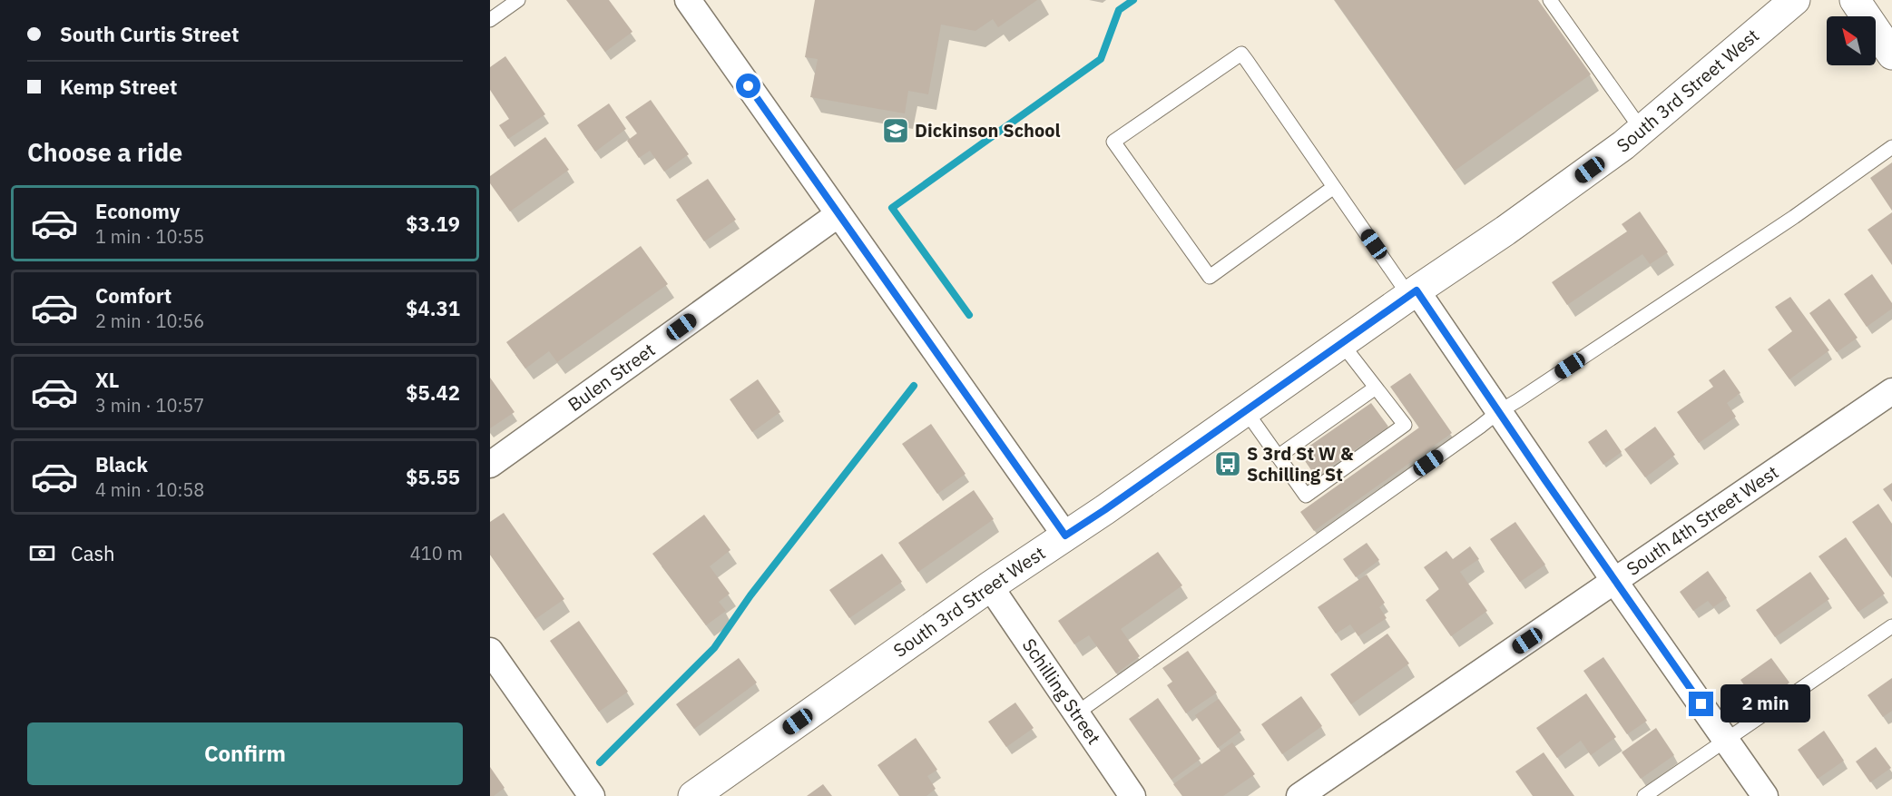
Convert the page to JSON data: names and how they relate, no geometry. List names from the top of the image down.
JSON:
{
  "streets": {
    "main road": ["South 3rd Street West"],
    "street": ["Bulen Street", "South 4th Street West", "Schilling Street"]
  },
  "crossings": [
    ["South 3rd Street West", "Schilling Street"]
  ],
  "places": {
    "school or university": ["Dickinson School"],
    "bus stop": ["S 3rd St W & Schilling St"]
  },
  "north": "top left",
  "page": {
    "banner": ["South Curtis Street", "Kemp Street"],
    "heading": "Choose a ride",
    "list": [
      {
        "name": "Economy",
        "note": "1 min · 10:55",
        "value": "$3.19"
      },
      {
        "name": "Comfort",
        "note": "2 min · 10:56",
        "value": "$4.31"
      },
      {
        "name": "XL",
        "note": "3 min · 10:57",
        "value": "$5.42"
      },
      {
        "name": "Black",
        "note": "4 min · 10:58",
        "value": "$5.55"
      }
    ],
    "pay": ["Cash", "410 m"],
    "bubble": "2 min",
    "buttons": "Confirm"
  }
}
